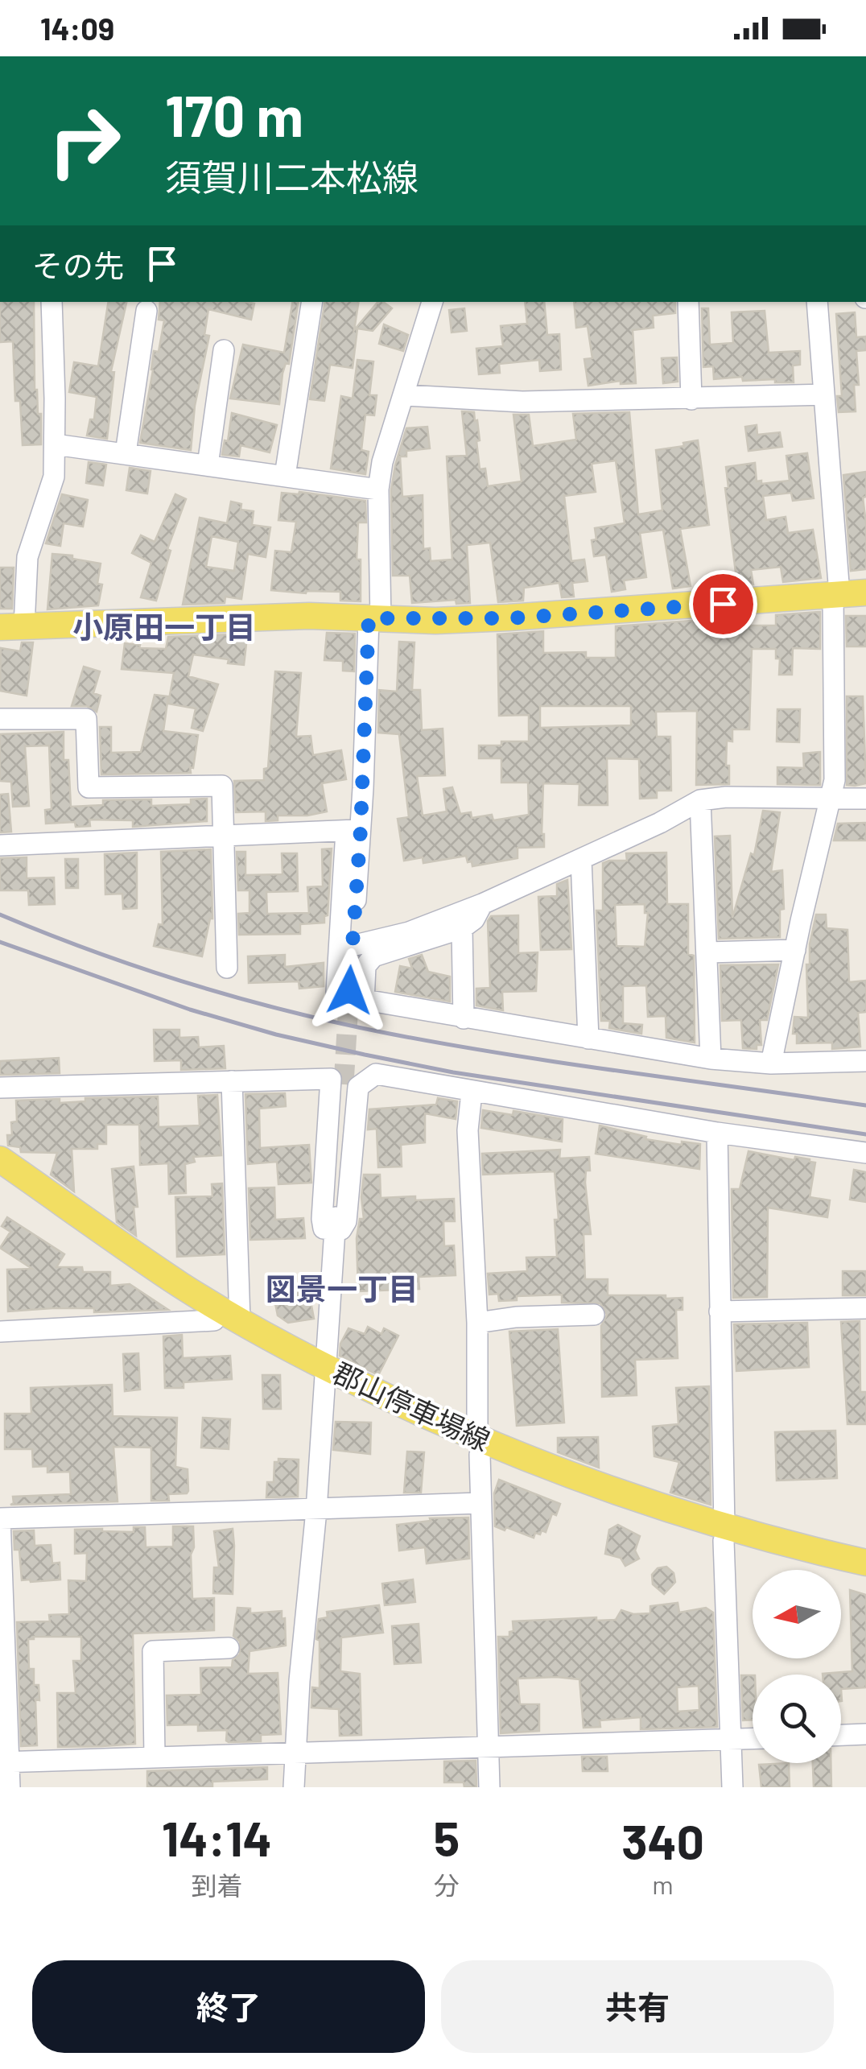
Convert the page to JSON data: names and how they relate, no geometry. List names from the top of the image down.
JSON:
{
  "streets": {
    "main road": ["郡山停車場線"]
  },
  "districts": ["小原田一丁目", "図景一丁目"],
  "north": "left",
  "page": {
    "status": "14:09",
    "turn": ["170 m", "須賀川二本松線"],
    "then": "その先",
    "eta": [
      "14:14",
      "到着",
      "5",
      "分",
      "340",
      "m"
    ],
    "buttons": ["終了", "共有"]
  }
}
